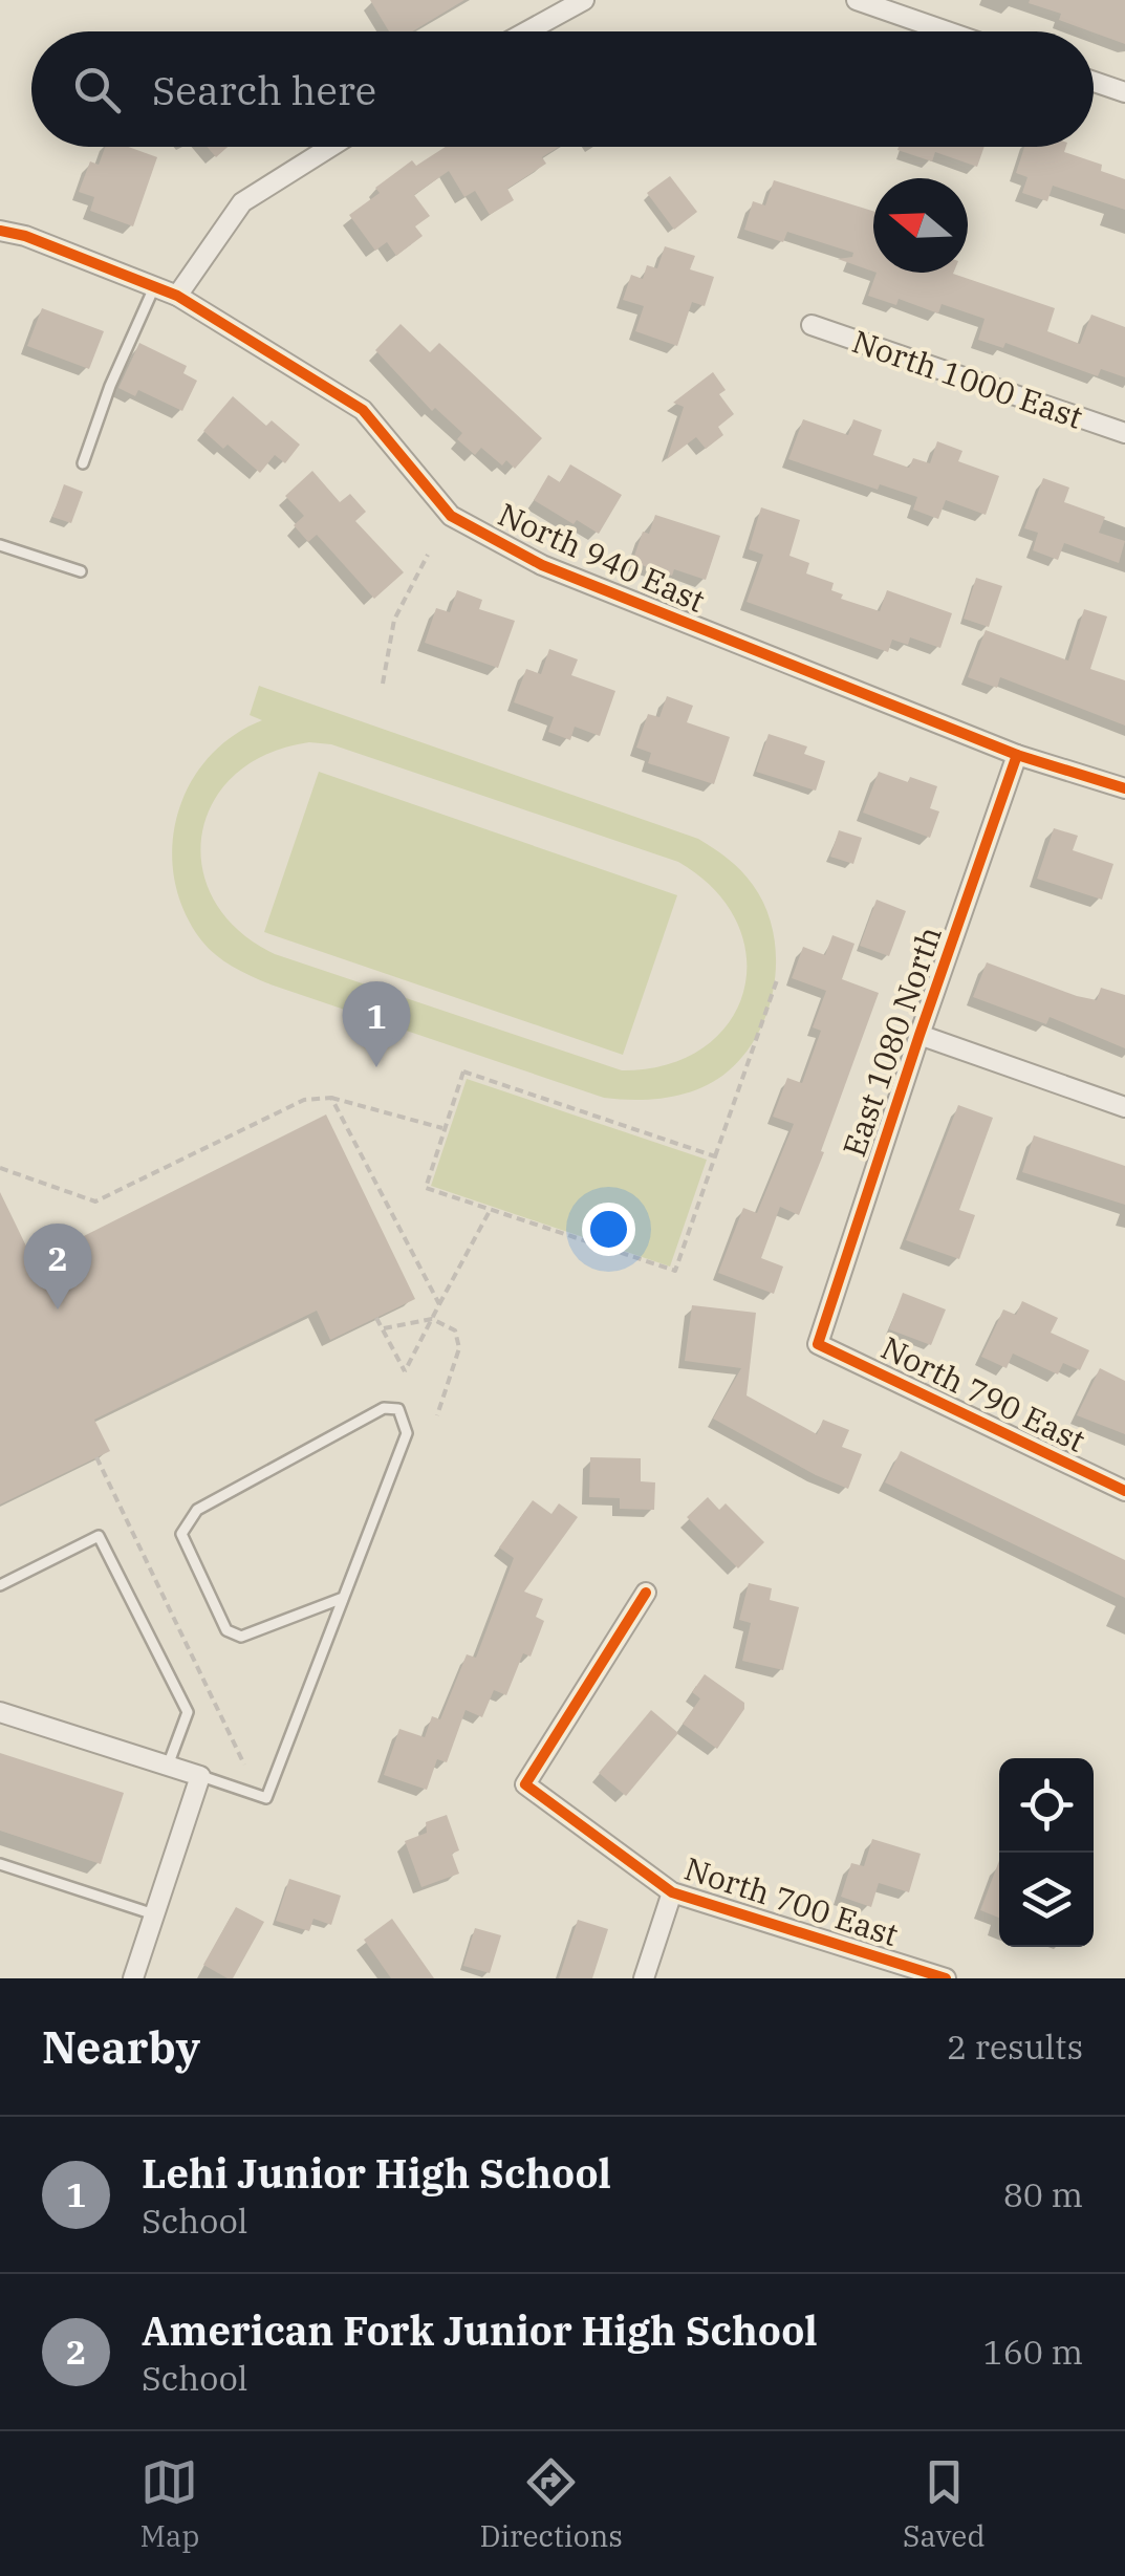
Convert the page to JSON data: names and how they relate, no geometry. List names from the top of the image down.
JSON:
{
  "streets": {
    "street": [
      "North 1000 East",
      "North 940 East",
      "East 1080 North",
      "North 790 East",
      "North 700 East"
    ]
  },
  "crossings": [
    ["North 940 East", "East 1080 North"],
    ["East 1080 North", "North 790 East"]
  ],
  "north": "left",
  "page": {
    "search": "Search here",
    "pins": ["1", "2"],
    "heading": ["Nearby", "2 results"],
    "list": [
      {
        "mark": "1",
        "name": "Lehi Junior High School",
        "note": "School",
        "value": "80 m"
      },
      {
        "mark": "2",
        "name": "American Fork Junior High School",
        "note": "School",
        "value": "160 m"
      }
    ],
    "nav": ["Map", "Directions", "Saved"]
  }
}
